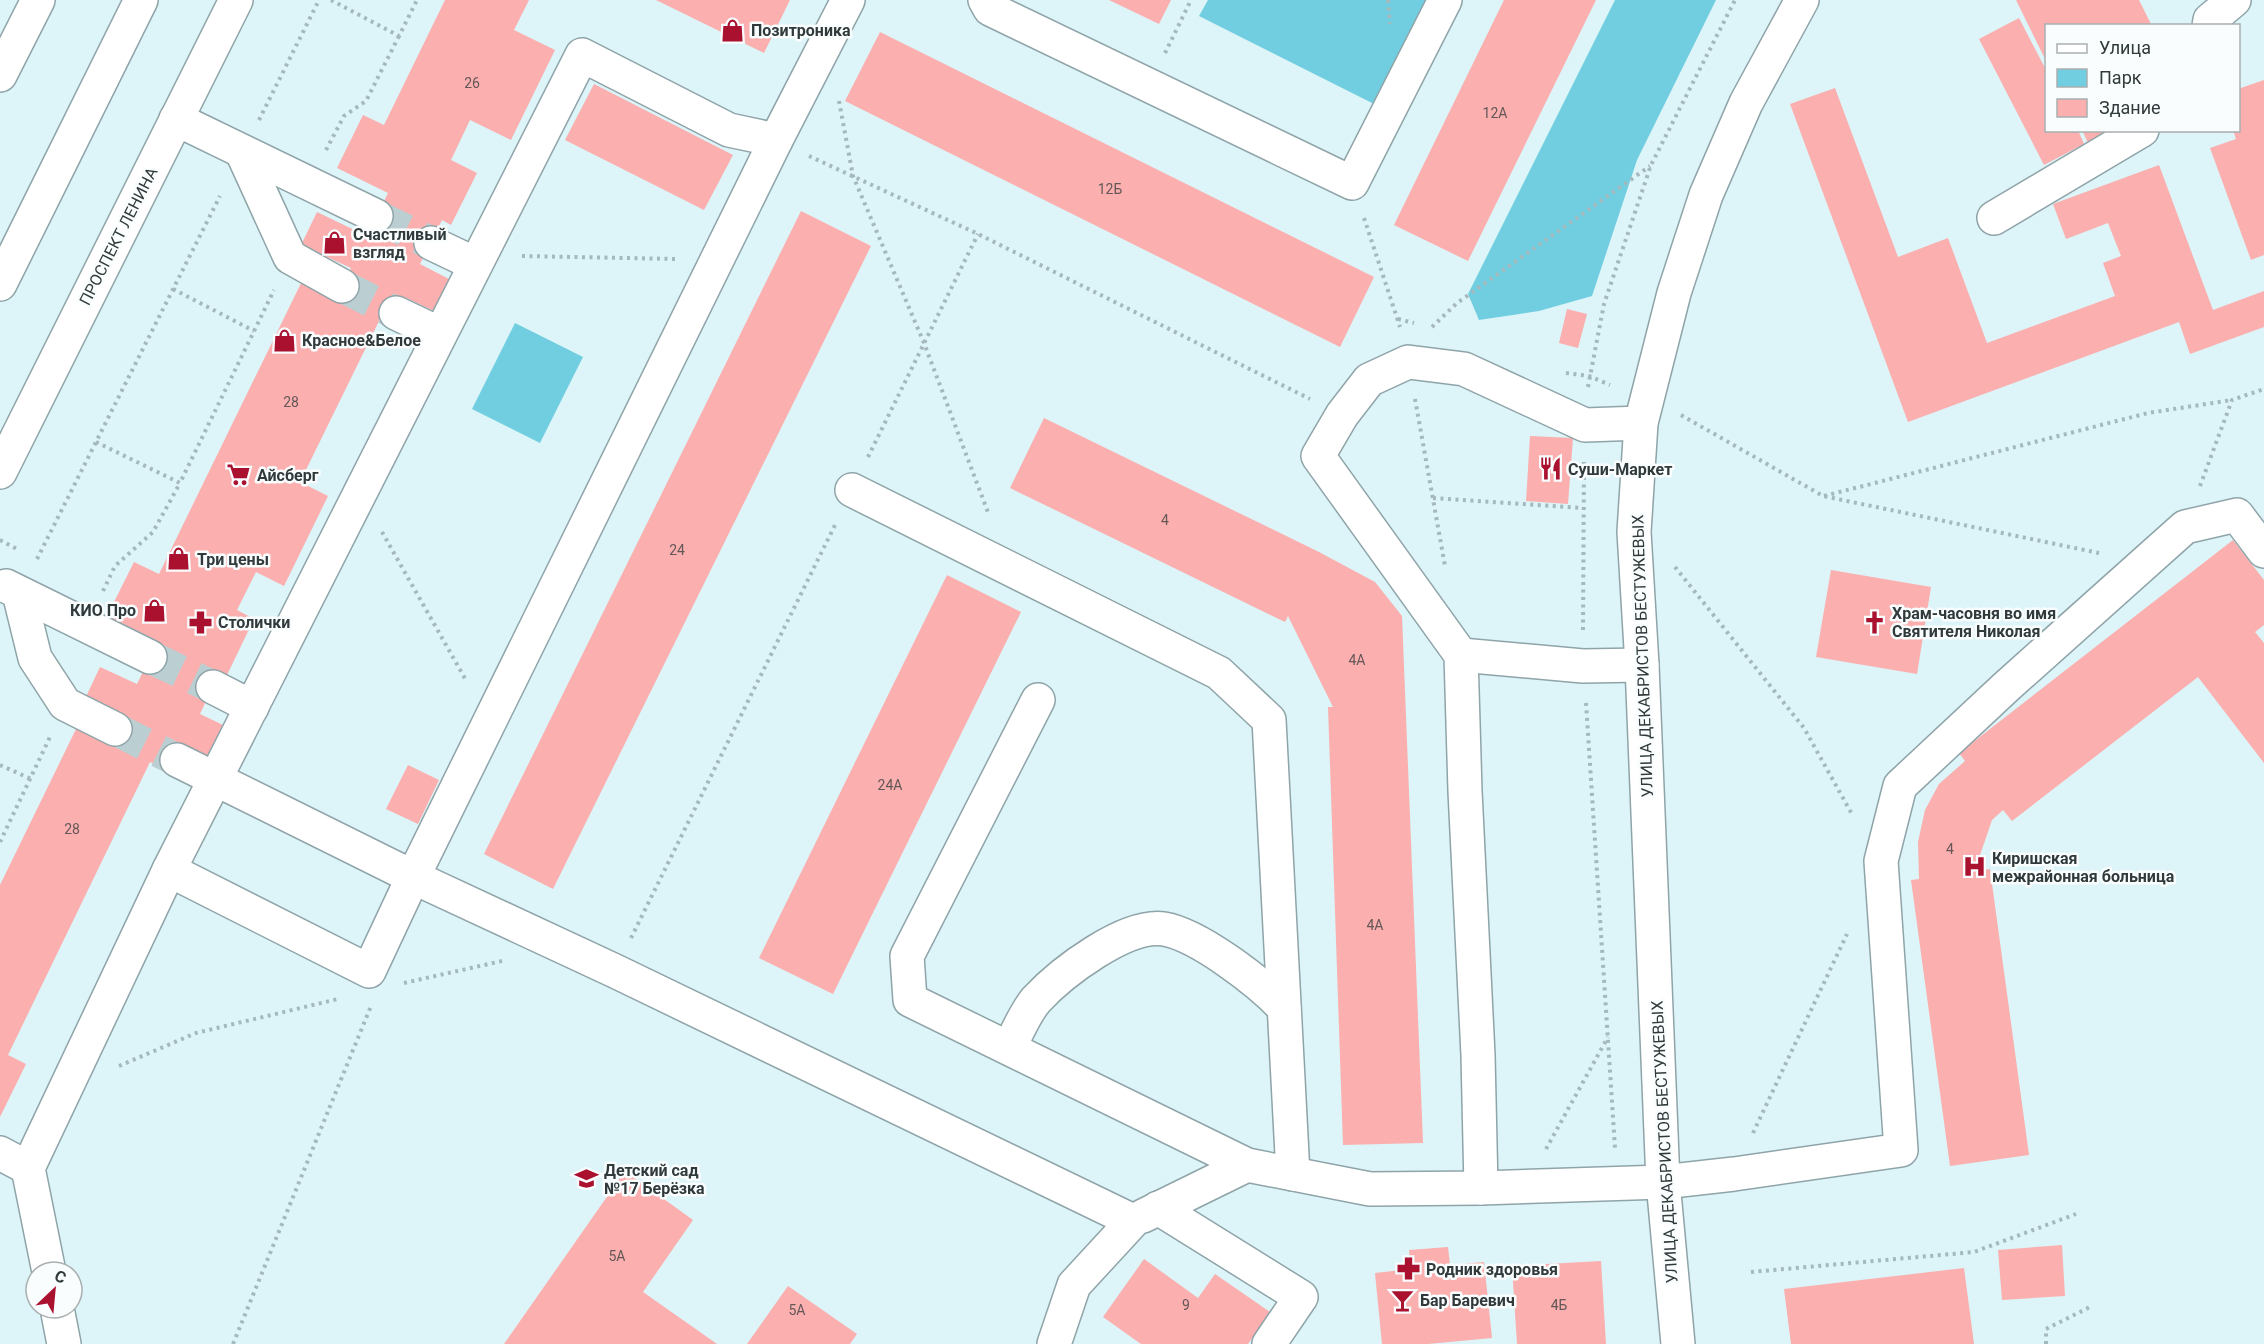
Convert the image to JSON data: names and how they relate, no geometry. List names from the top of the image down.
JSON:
{
  "streets": {
    "street": ["ПРОСПЕКТ ЛЕНИНА", "УЛИЦА ДЕКАБРИСТОВ БЕСТУЖЕВЫХ"]
  },
  "places": {
    "shop": [
      "Позитроника",
      "Счастливый взгляд",
      "Красное&Белое",
      "Три цены",
      "КИО Про"
    ],
    "restaurant": ["Суши-Маркет"],
    "supermarket": ["Айсберг"],
    "pharmacy": ["Столички", "Родник здоровья"],
    "church": ["Храм-часовня во имя Святителя Николая"],
    "hospital": ["Киришская межрайонная больница"],
    "school or university": ["Детский сад №17 Берёзка"],
    "bar": ["Бар Баревич"]
  },
  "house_numbers": [
    "26",
    "12А",
    "12Б",
    "28",
    "4",
    "24",
    "4А",
    "24А",
    "28",
    "4",
    "4А",
    "5А",
    "9",
    "4Б",
    "5А"
  ],
  "legend": ["Улица", "Парк", "Здание"],
  "north": "top right"
}
